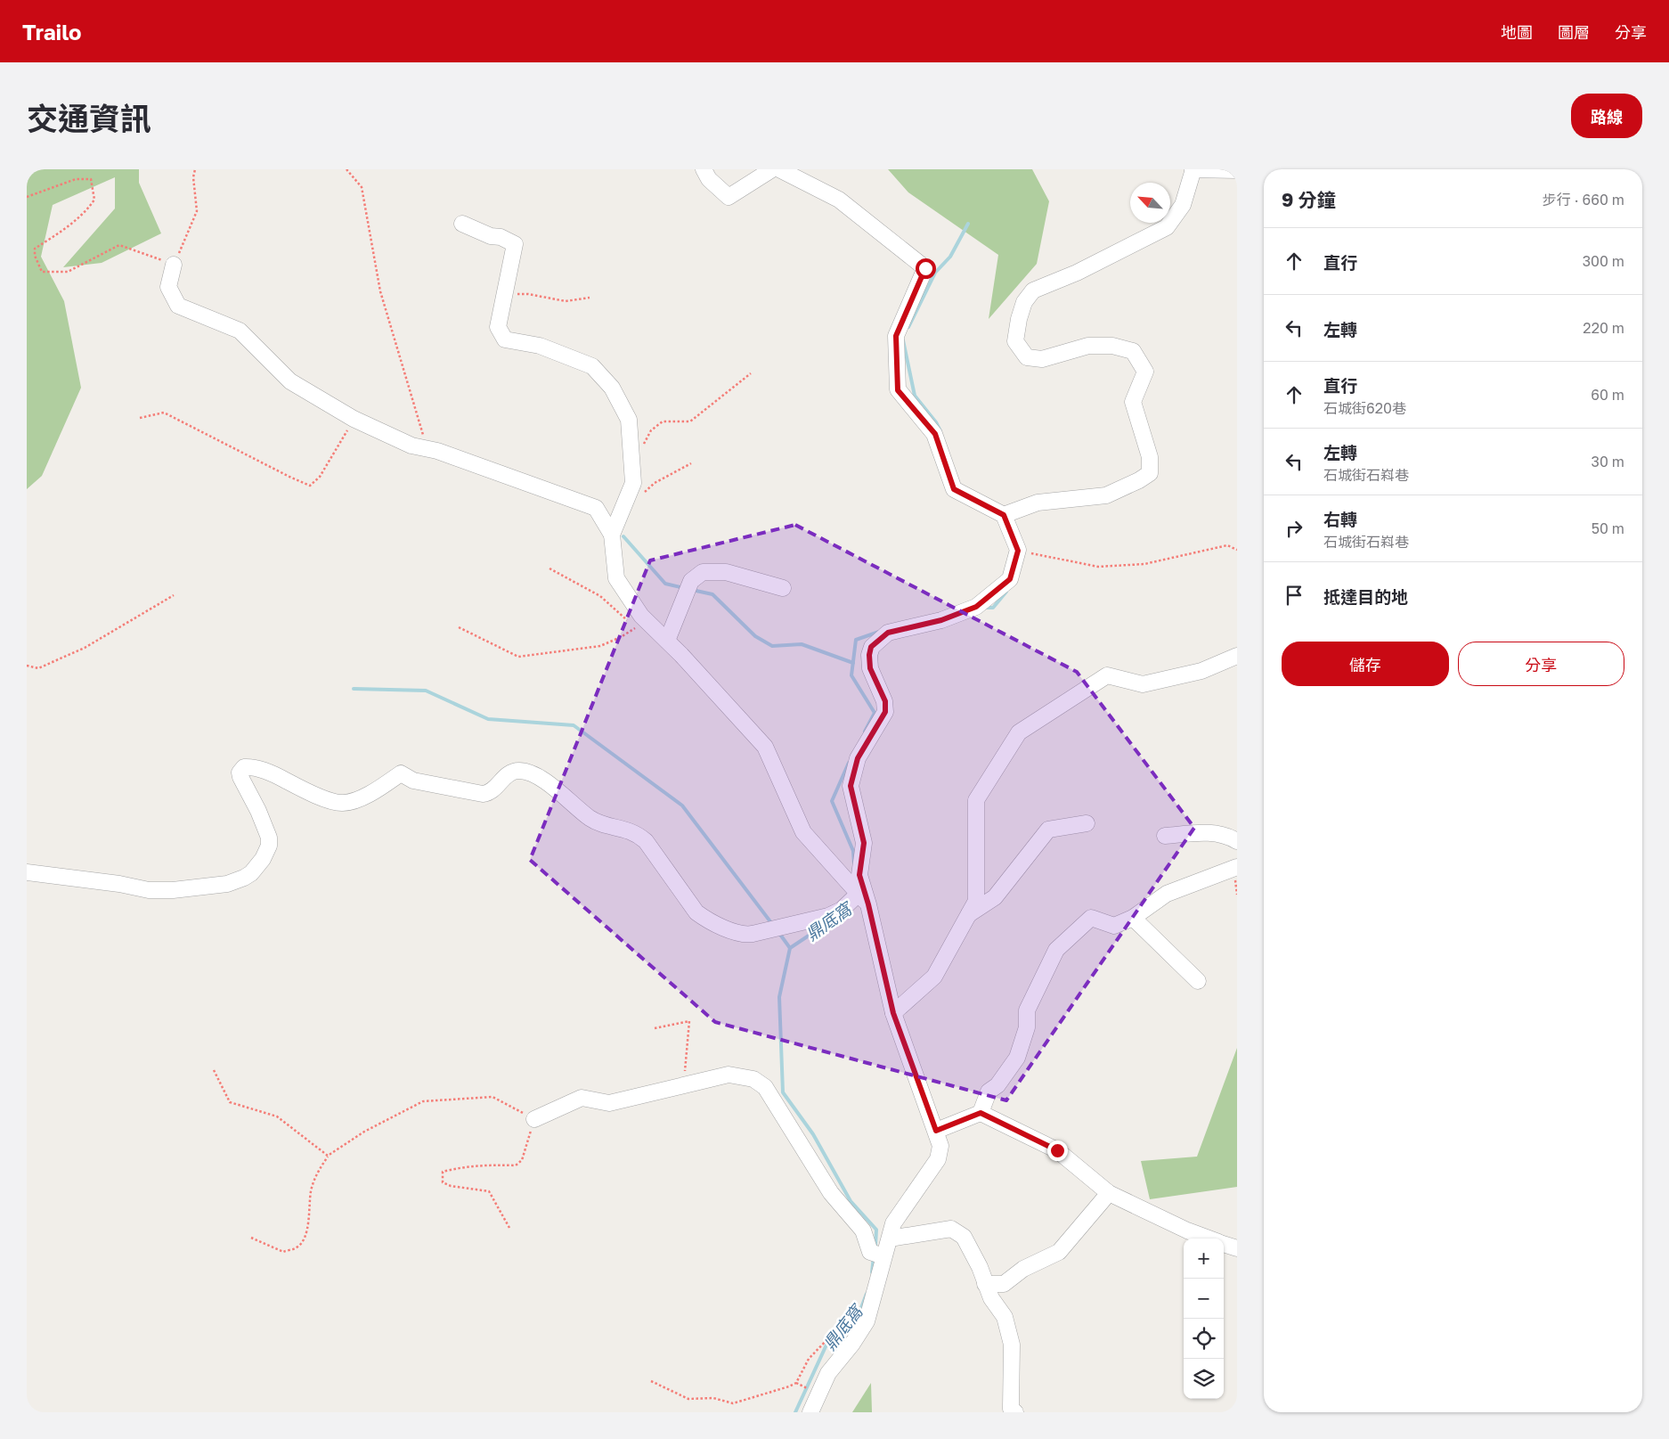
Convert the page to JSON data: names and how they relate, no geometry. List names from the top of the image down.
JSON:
{
  "water": ["鼎底窩"],
  "north": "top left",
  "page": {
    "header": "Trailo",
    "nav": ["地圖", "圖層", "分享"],
    "title": "交通資訊",
    "buttons": [
      "路線",
      ["儲存", "分享"]
    ],
    "heading": ["9 分鐘", "步行 · 660 m"],
    "list": [
      ["直行", "300 m"],
      ["左轉", "220 m"],
      ["直行", "石城街620巷", "60 m"],
      ["左轉", "石城街石嵙巷", "30 m"],
      ["右轉", "石城街石嵙巷", "50 m"],
      "抵達目的地"
    ],
    "map_buttons": ["+", "−"]
  }
}
